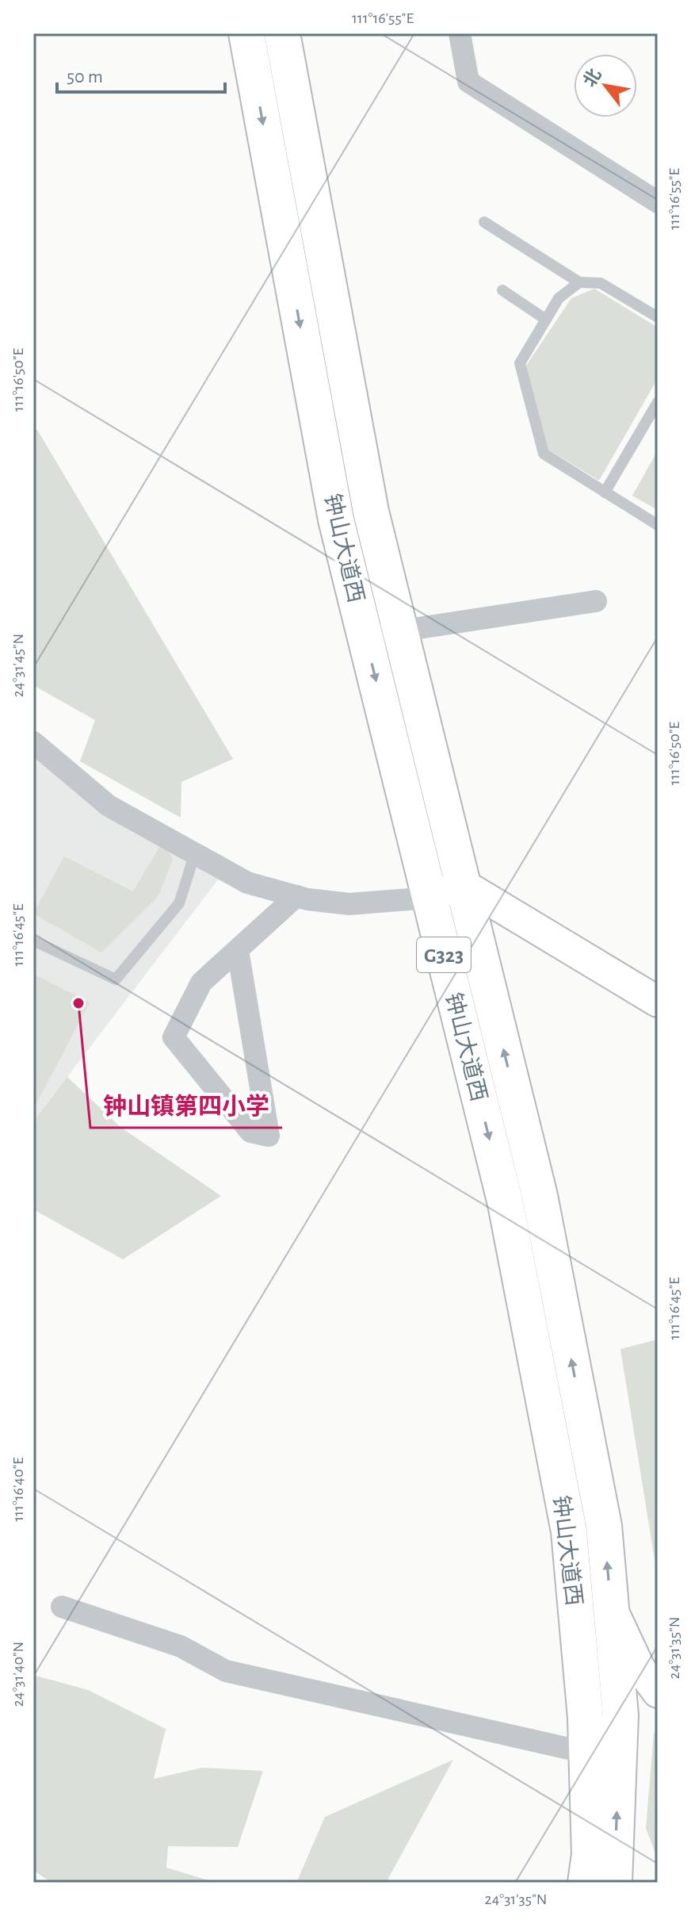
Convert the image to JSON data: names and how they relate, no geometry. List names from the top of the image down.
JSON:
{
  "streets": {
    "highway": ["钟山大道西", "G323"]
  },
  "places": ["钟山镇第四小学"],
  "scale_bar": "50 m",
  "north": "top left",
  "coordinates": [
    "111°16'55\"E",
    "111°16'50\"E",
    "24°31'45\"N",
    "111°16'45\"E",
    "111°16'40\"E",
    "24°31'35\"N",
    "24°31'40\"N"
  ]
}
